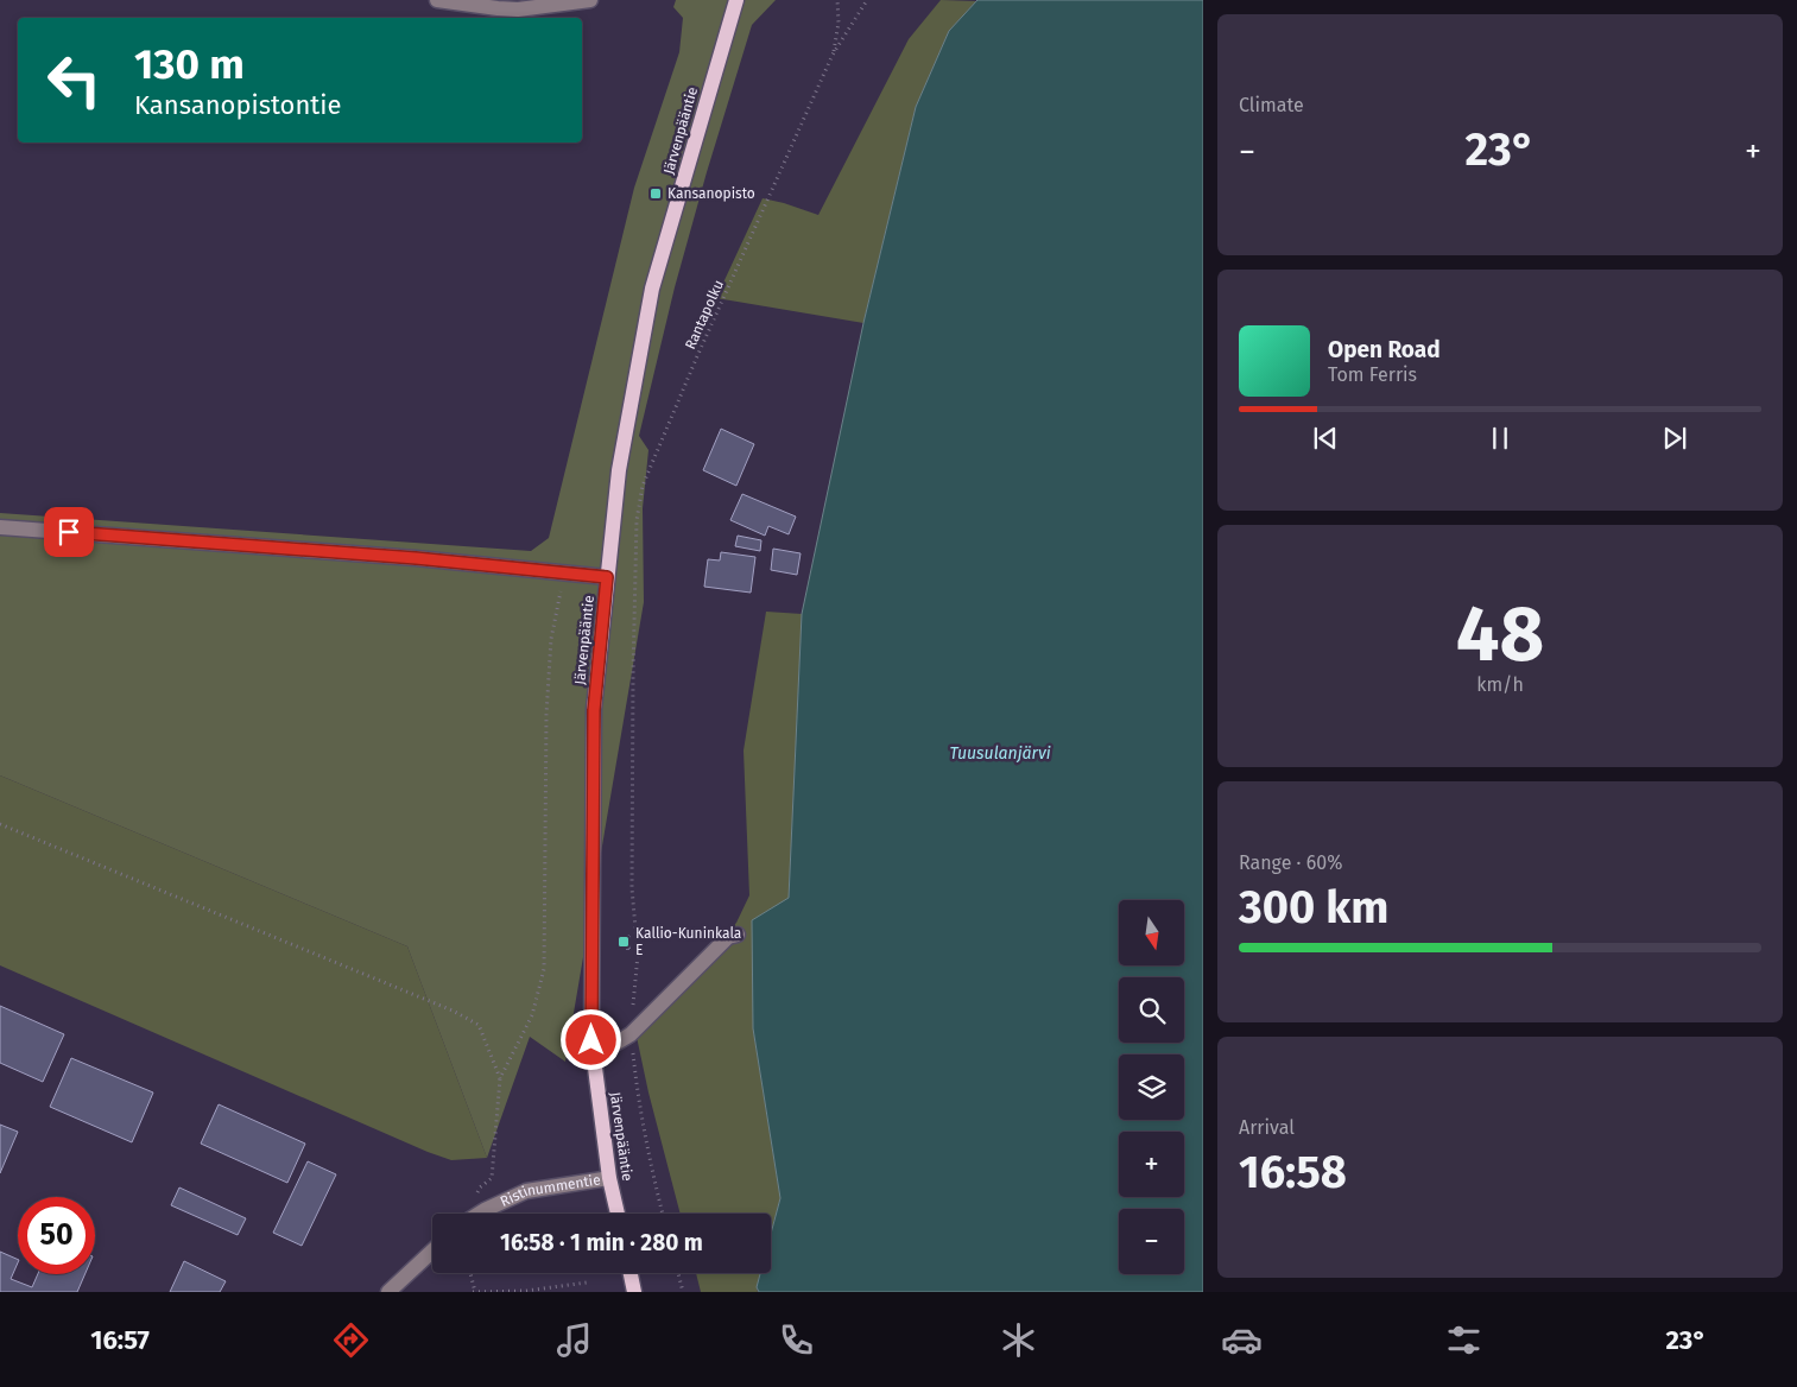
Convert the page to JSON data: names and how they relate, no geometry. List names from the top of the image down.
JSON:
{
  "streets": {
    "main road": ["Järvenpääntie"],
    "street": ["Ristinummentie"],
    "path": ["Rantapolku"]
  },
  "crossings": [
    ["Järvenpääntie", "Ristinummentie"]
  ],
  "water": ["Tuusulanjärvi"],
  "places": {
    "transit": ["Kansanopisto", "Kallio-Kuninkala E"]
  },
  "north": "bottom",
  "page": {
    "tile": [
      "Climate",
      ["48", "km/h"],
      ["Range · 60%", "300 km"],
      ["Arrival", "16:58"]
    ],
    "turn": ["130 m", "Kansanopistontie"],
    "heat": ["−", "23°", "+"],
    "song": ["Open Road", "Tom Ferris"],
    "map_buttons": ["+", "−"],
    "limit": "50",
    "trip": "16:58 · 1 min · 280 m",
    "tabs": ["16:57", "23°"]
  }
}
